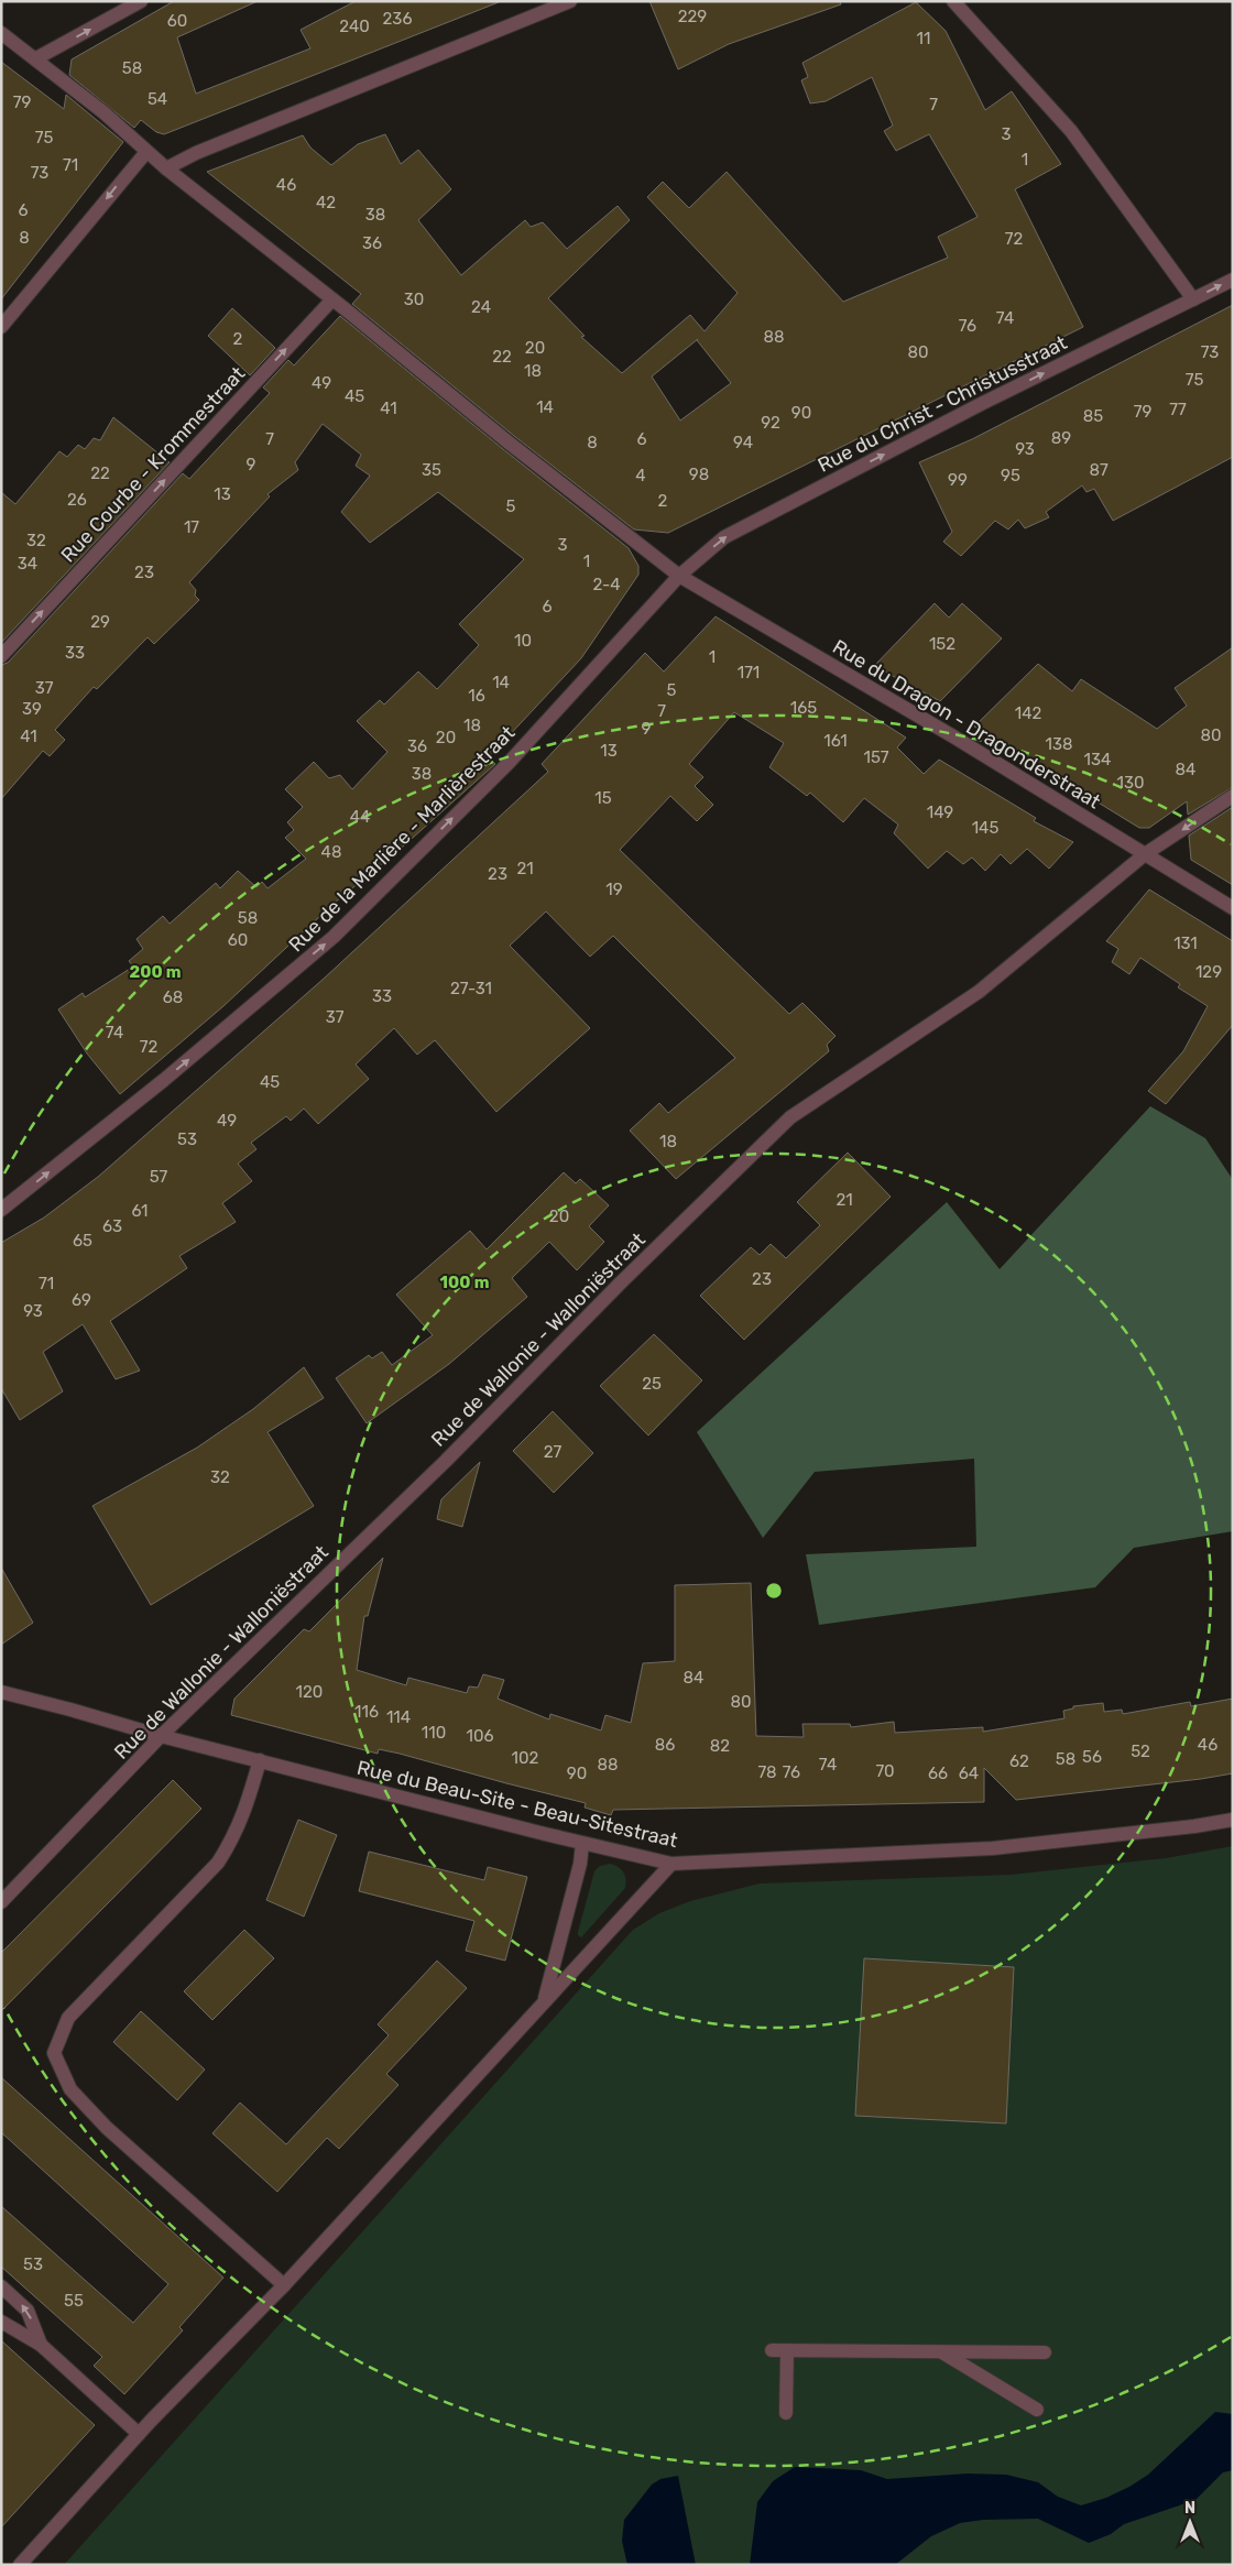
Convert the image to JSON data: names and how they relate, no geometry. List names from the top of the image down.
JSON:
{
  "streets": {
    "street": [
      "Rue du Christ - Christusstraat",
      "Rue Courbe - Krommestraat",
      "Rue du Dragon - Dragonderstraat",
      "Rue de la Marlière - Marlièrestraat",
      "Rue de Wallonie - Walloniëstraat",
      "Rue du Beau-Site - Beau-Sitestraat"
    ]
  },
  "crossings": [
    ["Rue du Christ - Christusstraat", "Rue du Dragon - Dragonderstraat"],
    ["Rue du Christ - Christusstraat", "Rue de la Marlière - Marlièrestraat"],
    ["Rue Courbe - Krommestraat", "Rue du Dragon - Dragonderstraat"],
    ["Rue du Dragon - Dragonderstraat", "Rue de la Marlière - Marlièrestraat"],
    ["Rue du Dragon - Dragonderstraat", "Rue de Wallonie - Walloniëstraat"],
    ["Rue de Wallonie - Walloniëstraat", "Rue du Beau-Site - Beau-Sitestraat"]
  ],
  "one_way": ["Rue du Christ - Christusstraat", "Rue Courbe - Krommestraat", "Rue de la Marlière - Marlièrestraat"],
  "house_numbers": [
    "229",
    "236",
    "60",
    "240",
    "11",
    "58",
    "54",
    "79",
    "7",
    "3",
    "75",
    "1",
    "71",
    "73",
    "46",
    "42",
    "6",
    "38",
    "8",
    "72",
    "36",
    "30",
    "24",
    "74",
    "76",
    "88",
    "2",
    "20",
    "80",
    "73",
    "22",
    "18",
    "75",
    "49",
    "45",
    "14",
    "41",
    "77",
    "79",
    "90",
    "85",
    "92",
    "89",
    "7",
    "6",
    "8",
    "94",
    "93",
    "9",
    "35",
    "87",
    "22",
    "98",
    "4",
    "95",
    "99",
    "13",
    "26",
    "2",
    "5",
    "17",
    "32",
    "3",
    "1",
    "34",
    "23",
    "2-4",
    "6",
    "29",
    "10",
    "152",
    "33",
    "1",
    "171",
    "14",
    "37",
    "5",
    "16",
    "165",
    "39",
    "7",
    "142",
    "18",
    "9",
    "80",
    "41",
    "20",
    "161",
    "138",
    "36",
    "13",
    "157",
    "134",
    "84",
    "38",
    "130",
    "15",
    "149",
    "44",
    "145",
    "48",
    "21",
    "23",
    "19",
    "58",
    "60",
    "131",
    "129",
    "27-31",
    "33",
    "68",
    "37",
    "74",
    "72",
    "45",
    "49",
    "53",
    "18",
    "57",
    "21",
    "61",
    "20",
    "63",
    "65",
    "23",
    "71",
    "69",
    "93",
    "25",
    "27",
    "32",
    "84",
    "120",
    "80",
    "116",
    "114",
    "110",
    "106",
    "86",
    "46",
    "82",
    "52",
    "56",
    "102",
    "58",
    "62",
    "88",
    "74",
    "70",
    "78",
    "76",
    "90",
    "66",
    "64",
    "53",
    "55"
  ],
  "north": "top",
  "rings": ["200 m", "100 m"]
}
